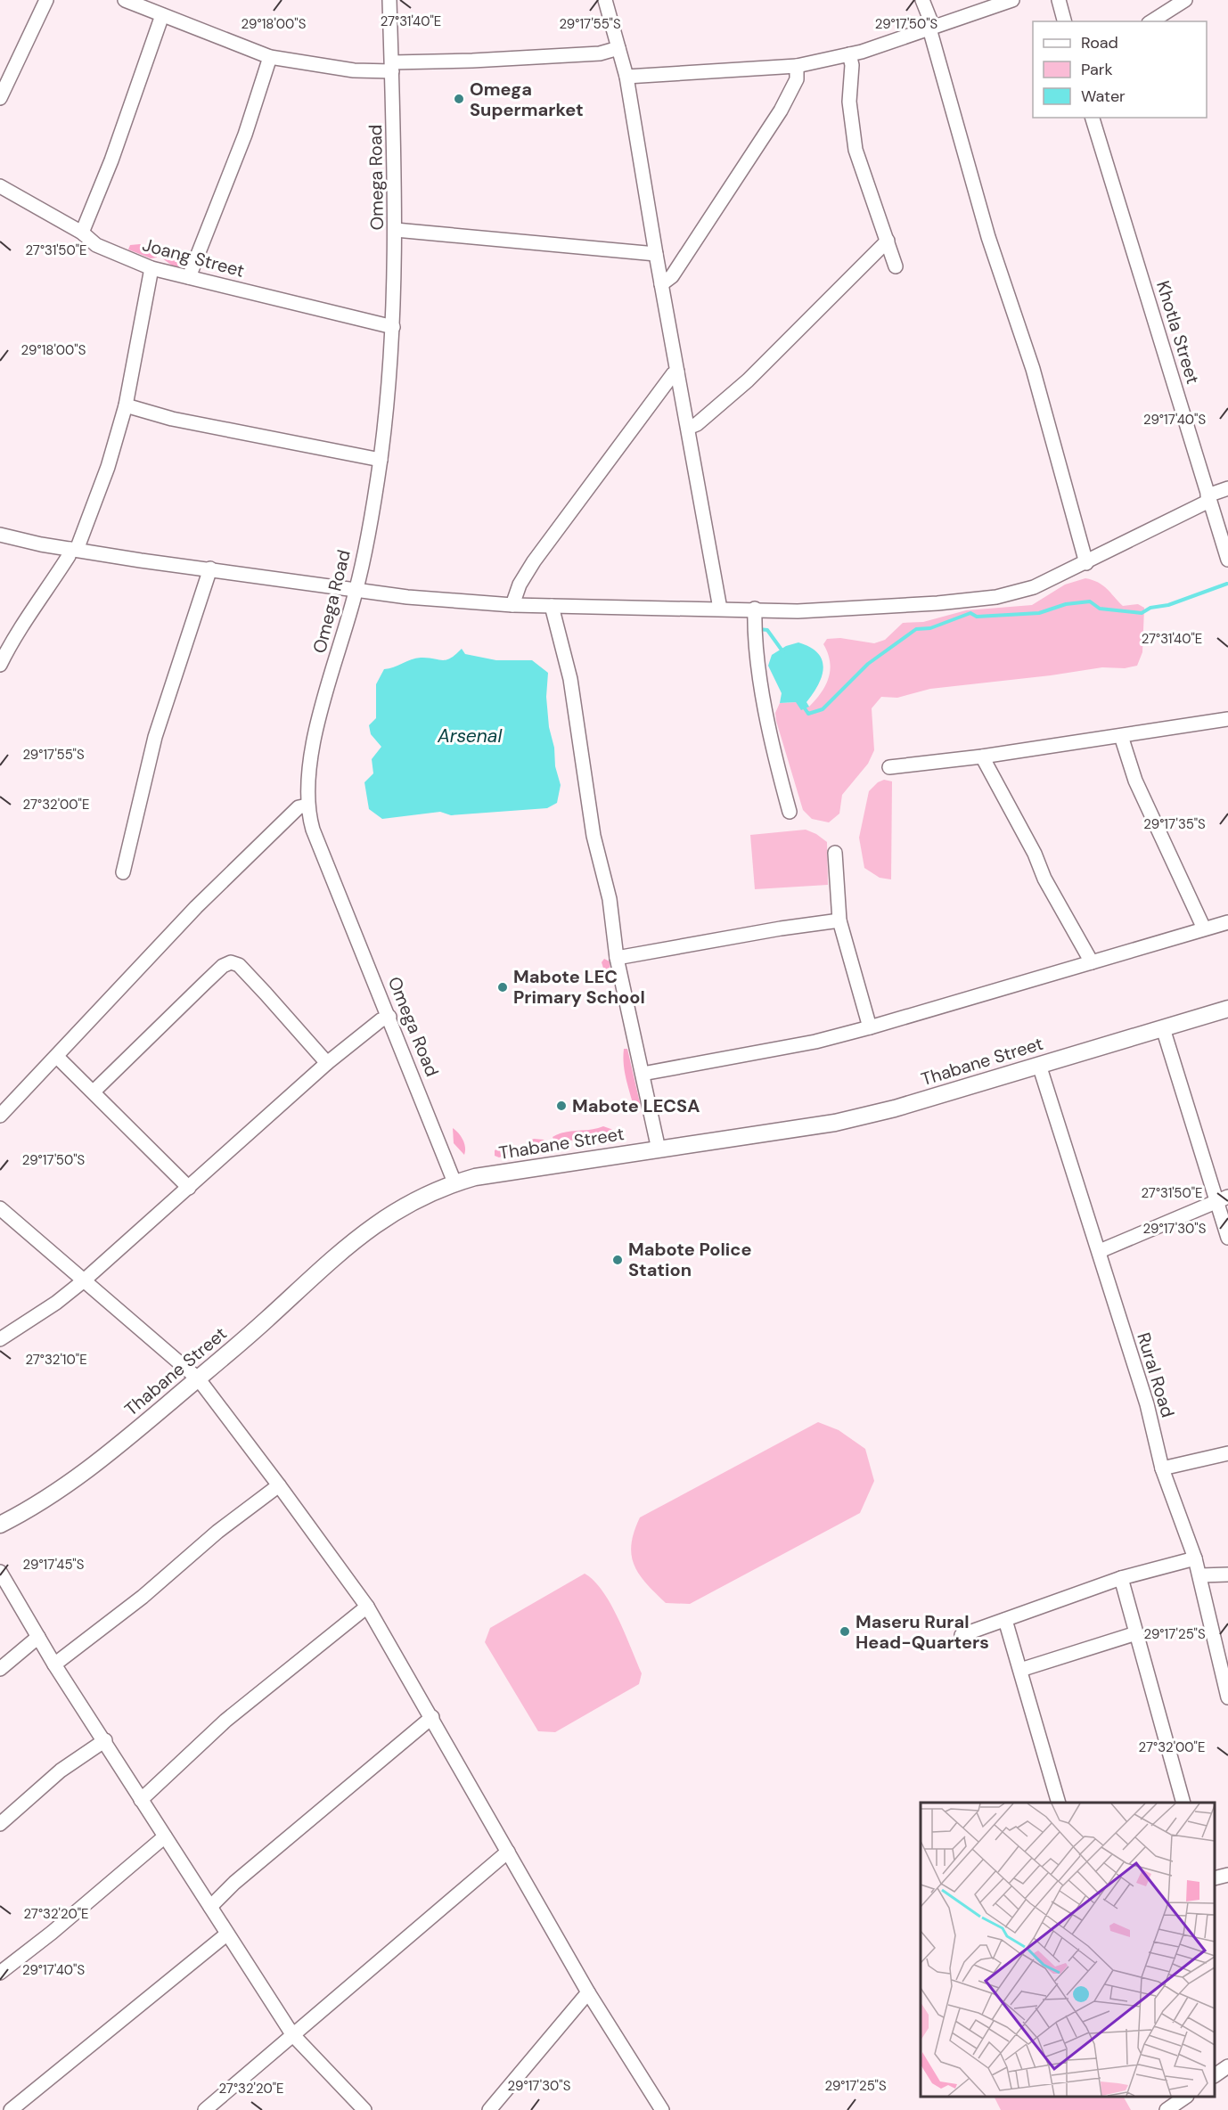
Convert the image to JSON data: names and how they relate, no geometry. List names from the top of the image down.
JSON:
{
  "streets": {
    "street": [
      "Omega Road",
      "Joang Street",
      "Khotla Street",
      "Thabane Street",
      "Rural Road"
    ]
  },
  "crossings": [
    ["Omega Road", "Joang Street"],
    ["Omega Road", "Thabane Street"],
    ["Thabane Street", "Rural Road"]
  ],
  "water": ["Arsenal"],
  "places": [
    "Omega Supermarket",
    "Mabote LEC Primary School",
    "Mabote LECSA",
    "Mabote Police Station",
    "Maseru Rural Head-Quarters"
  ],
  "legend": ["Road", "Park", "Water"],
  "coordinates": [
    "27°31'40\"E",
    "29°18'00\"S",
    "29°17'55\"S",
    "29°17'50\"S",
    "27°31'50\"E",
    "29°17'40\"S",
    "27°32'00\"E",
    "29°17'35\"S",
    "29°17'30\"S",
    "27°32'10\"E",
    "29°17'45\"S",
    "29°17'25\"S",
    "27°32'20\"E"
  ]
}
